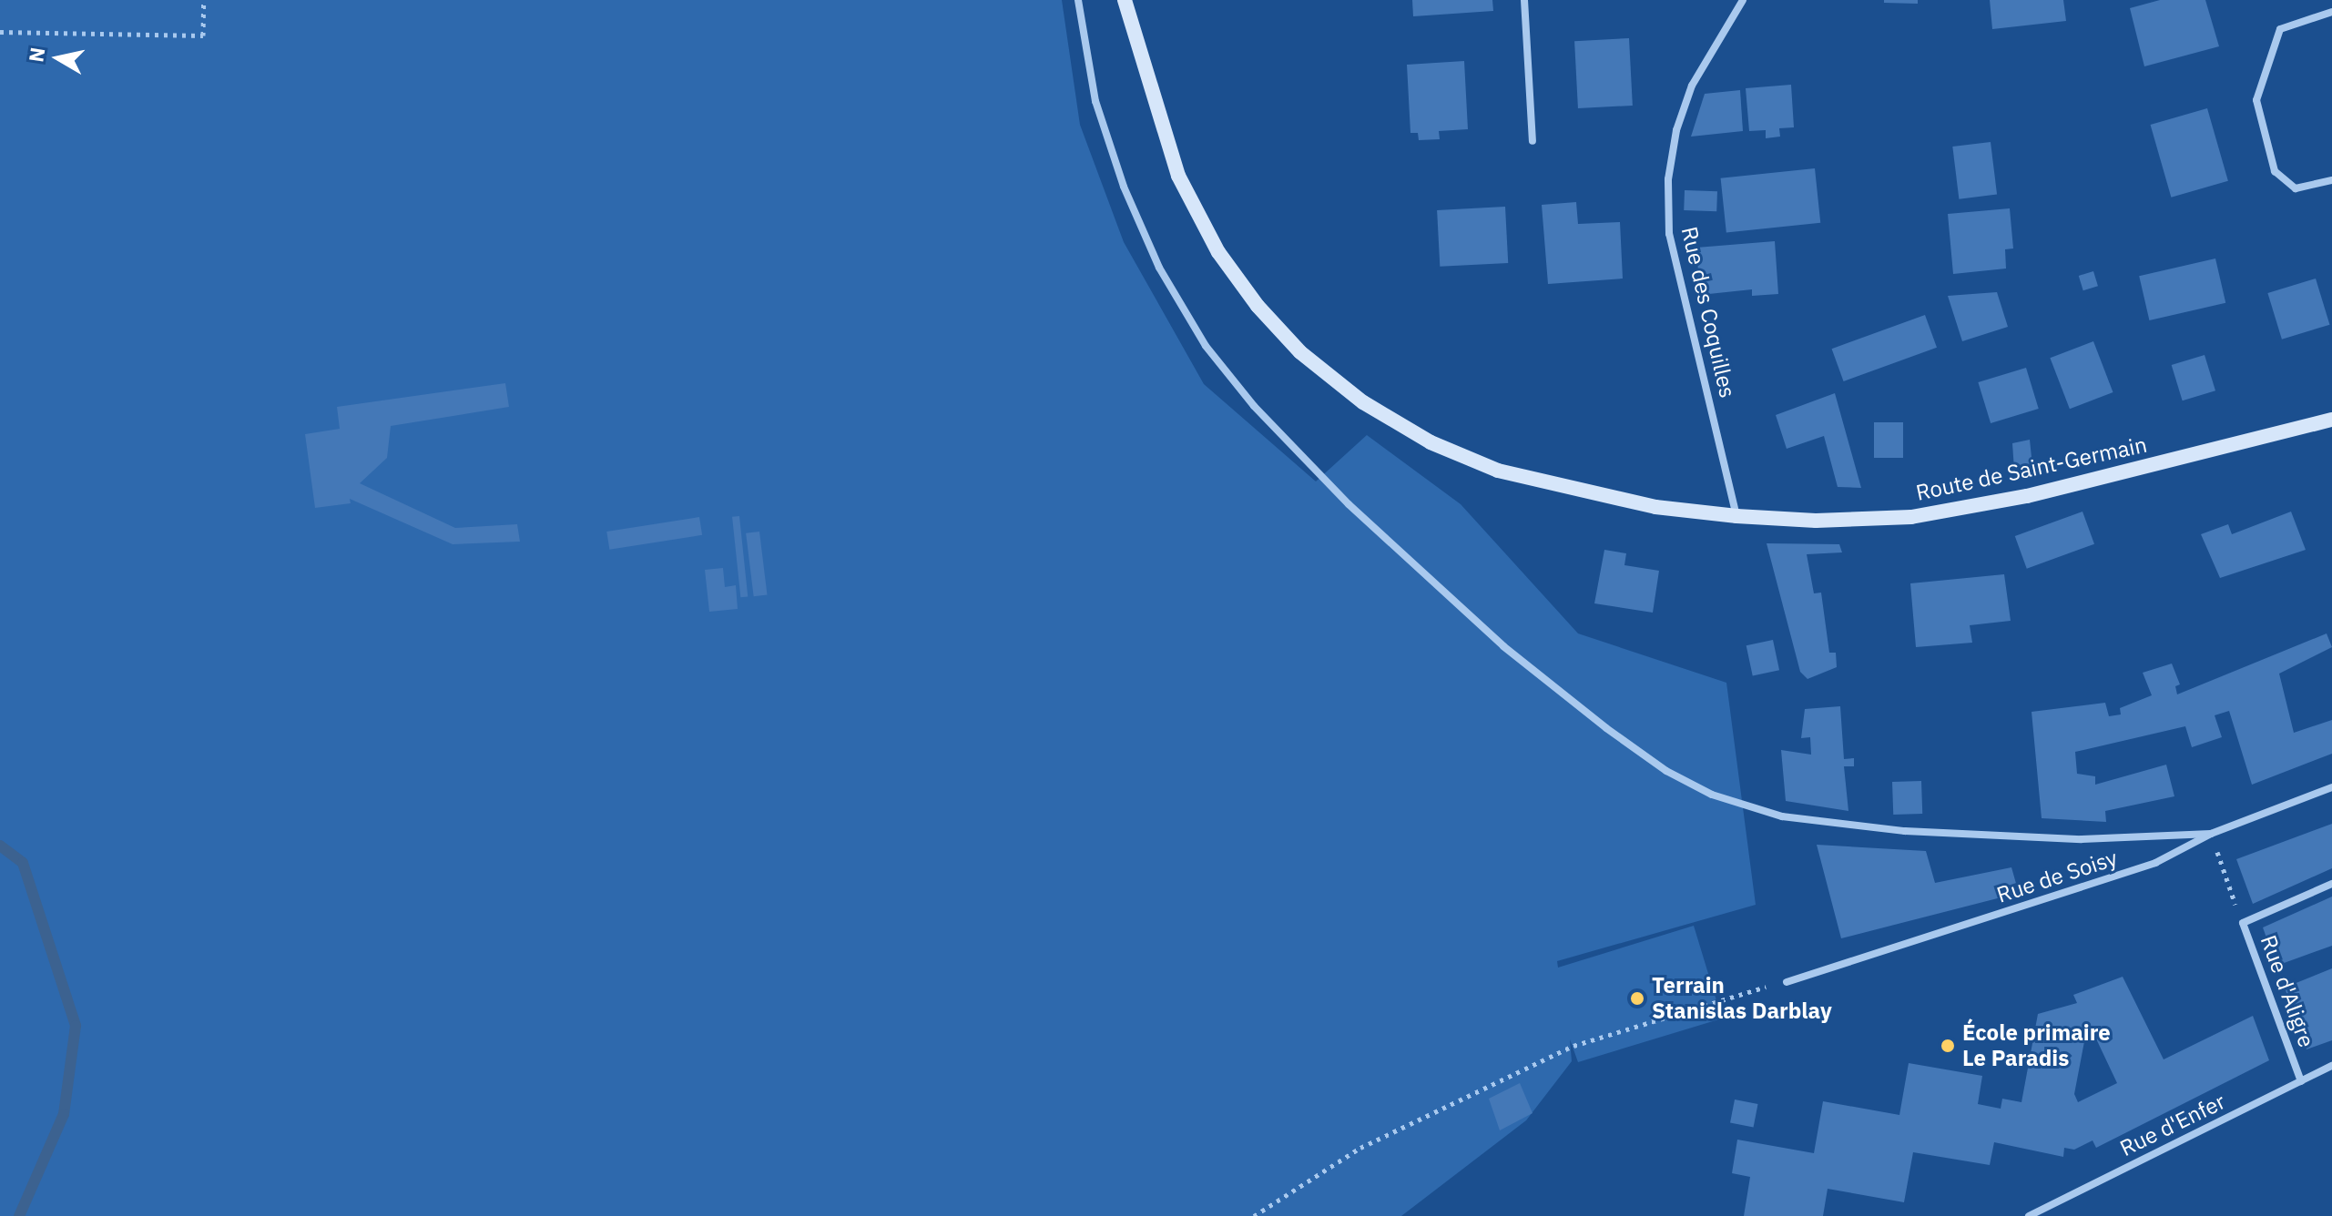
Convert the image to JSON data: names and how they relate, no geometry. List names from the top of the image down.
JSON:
{
  "streets": {
    "main road": ["Route de Saint-Germain"],
    "street": [
      "Rue des Coquilles",
      "Rue de Soisy",
      "Rue d'Aligre",
      "Rue d'Enfer"
    ]
  },
  "crossings": [
    ["Rue des Coquilles", "Route de Saint-Germain"],
    ["Rue d'Aligre", "Rue d'Enfer"]
  ],
  "places": ["Terrain Stanislas Darblay", "École primaire Le Paradis"],
  "north": "left"
}
